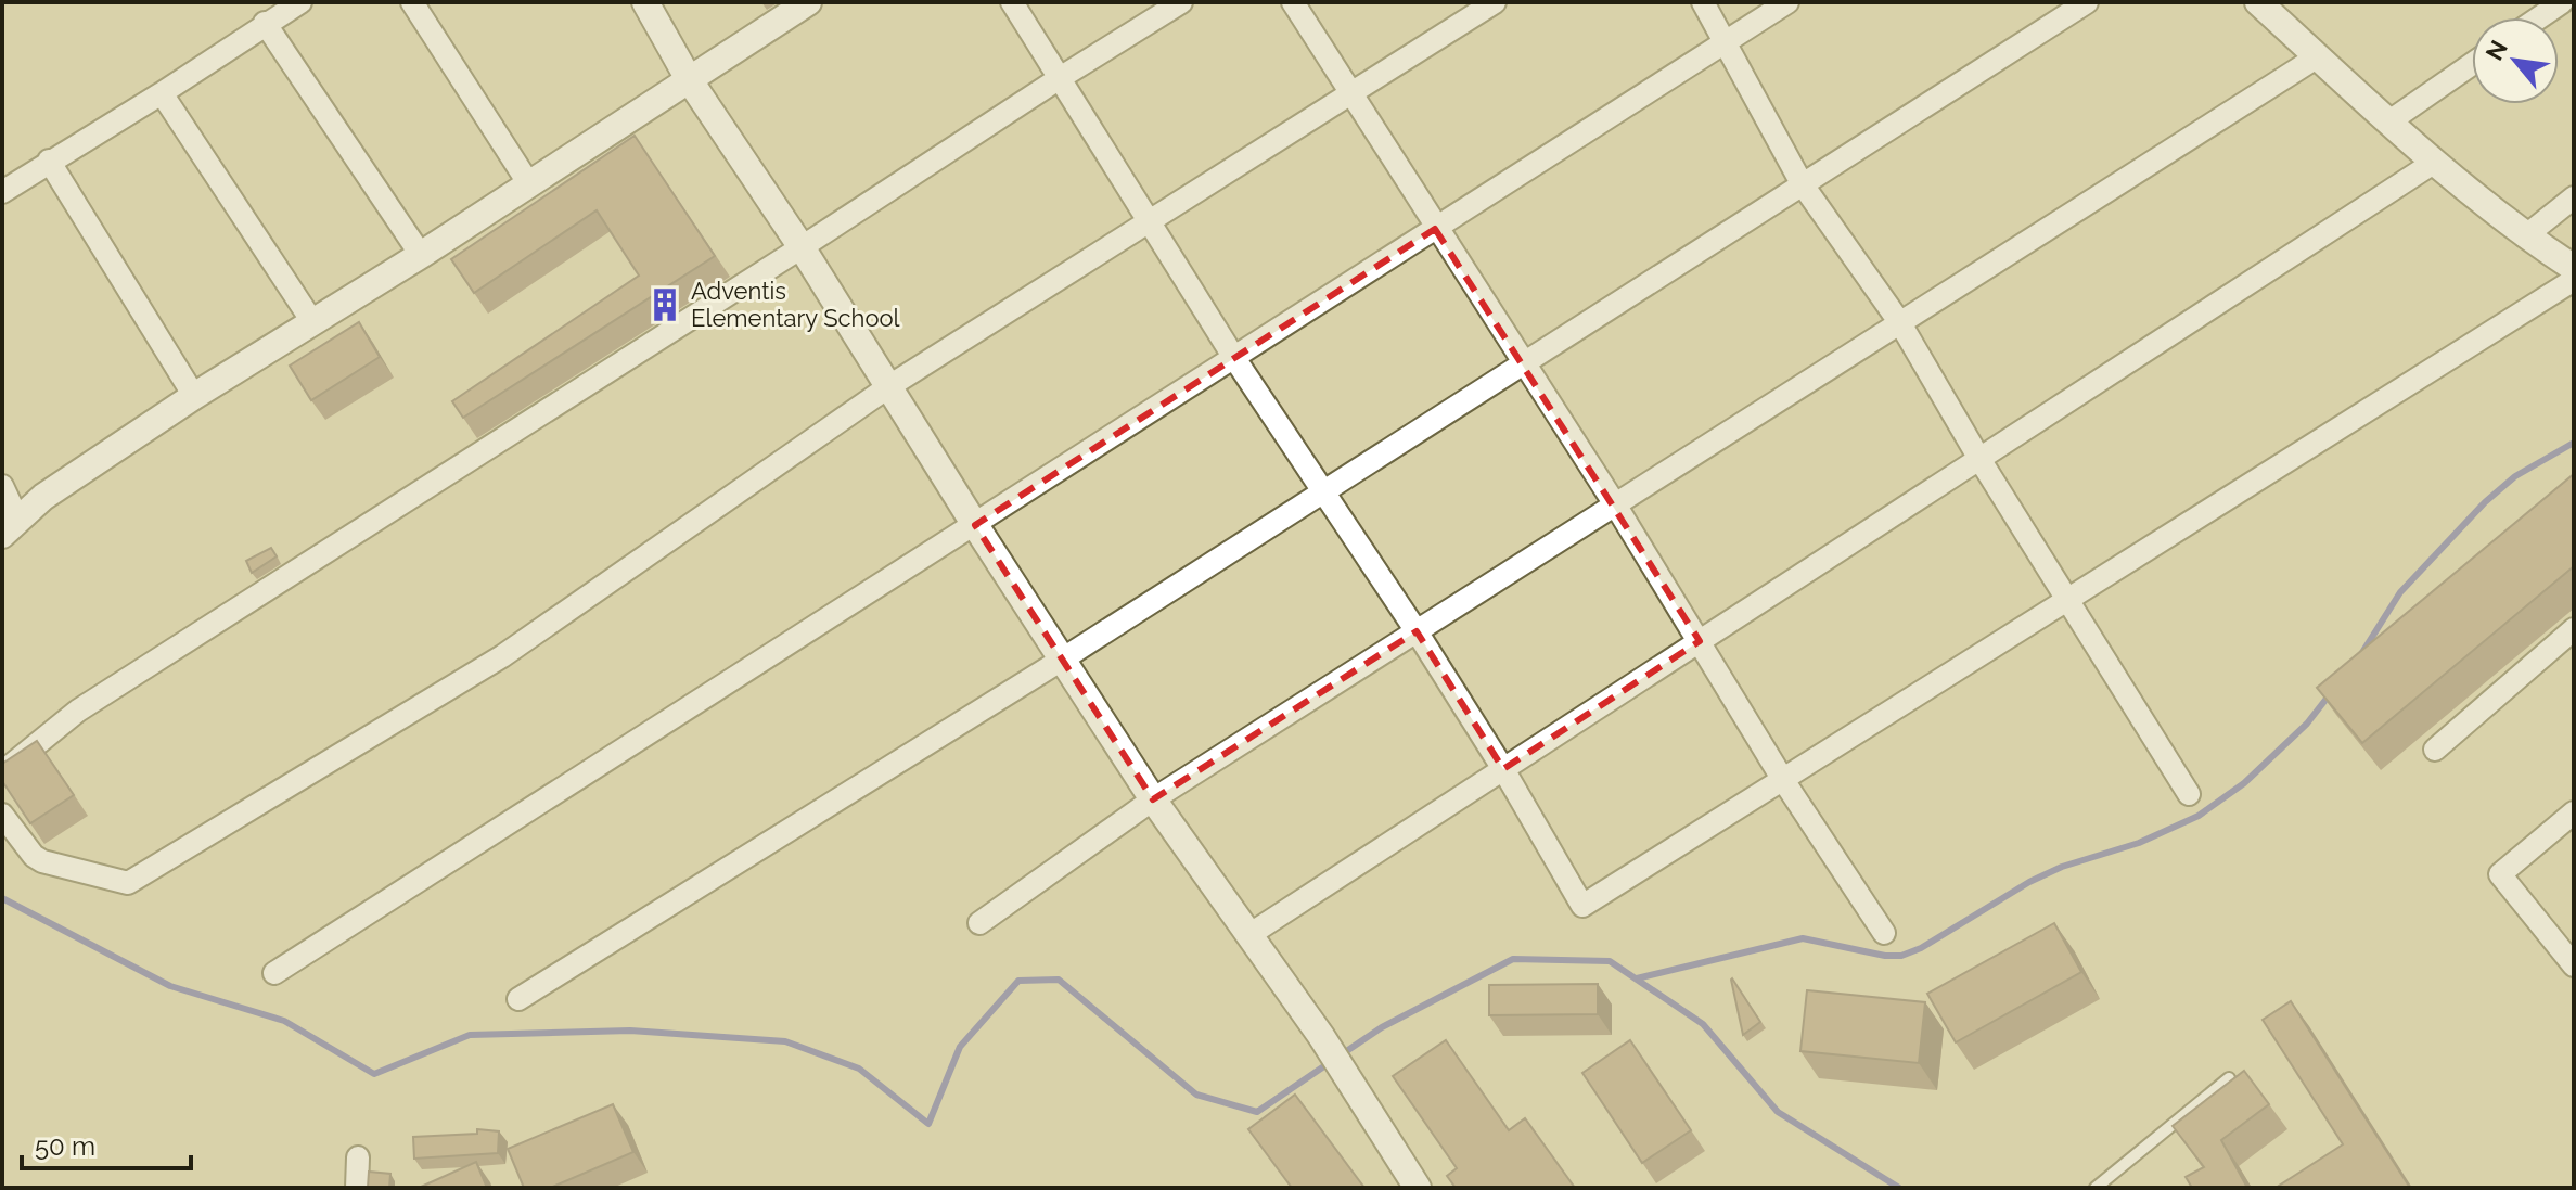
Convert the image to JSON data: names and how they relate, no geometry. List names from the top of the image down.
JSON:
{
  "places": {
    "building": ["Adventis Elementary School"]
  },
  "scale_bar": "50 m",
  "north": "top left"
}
